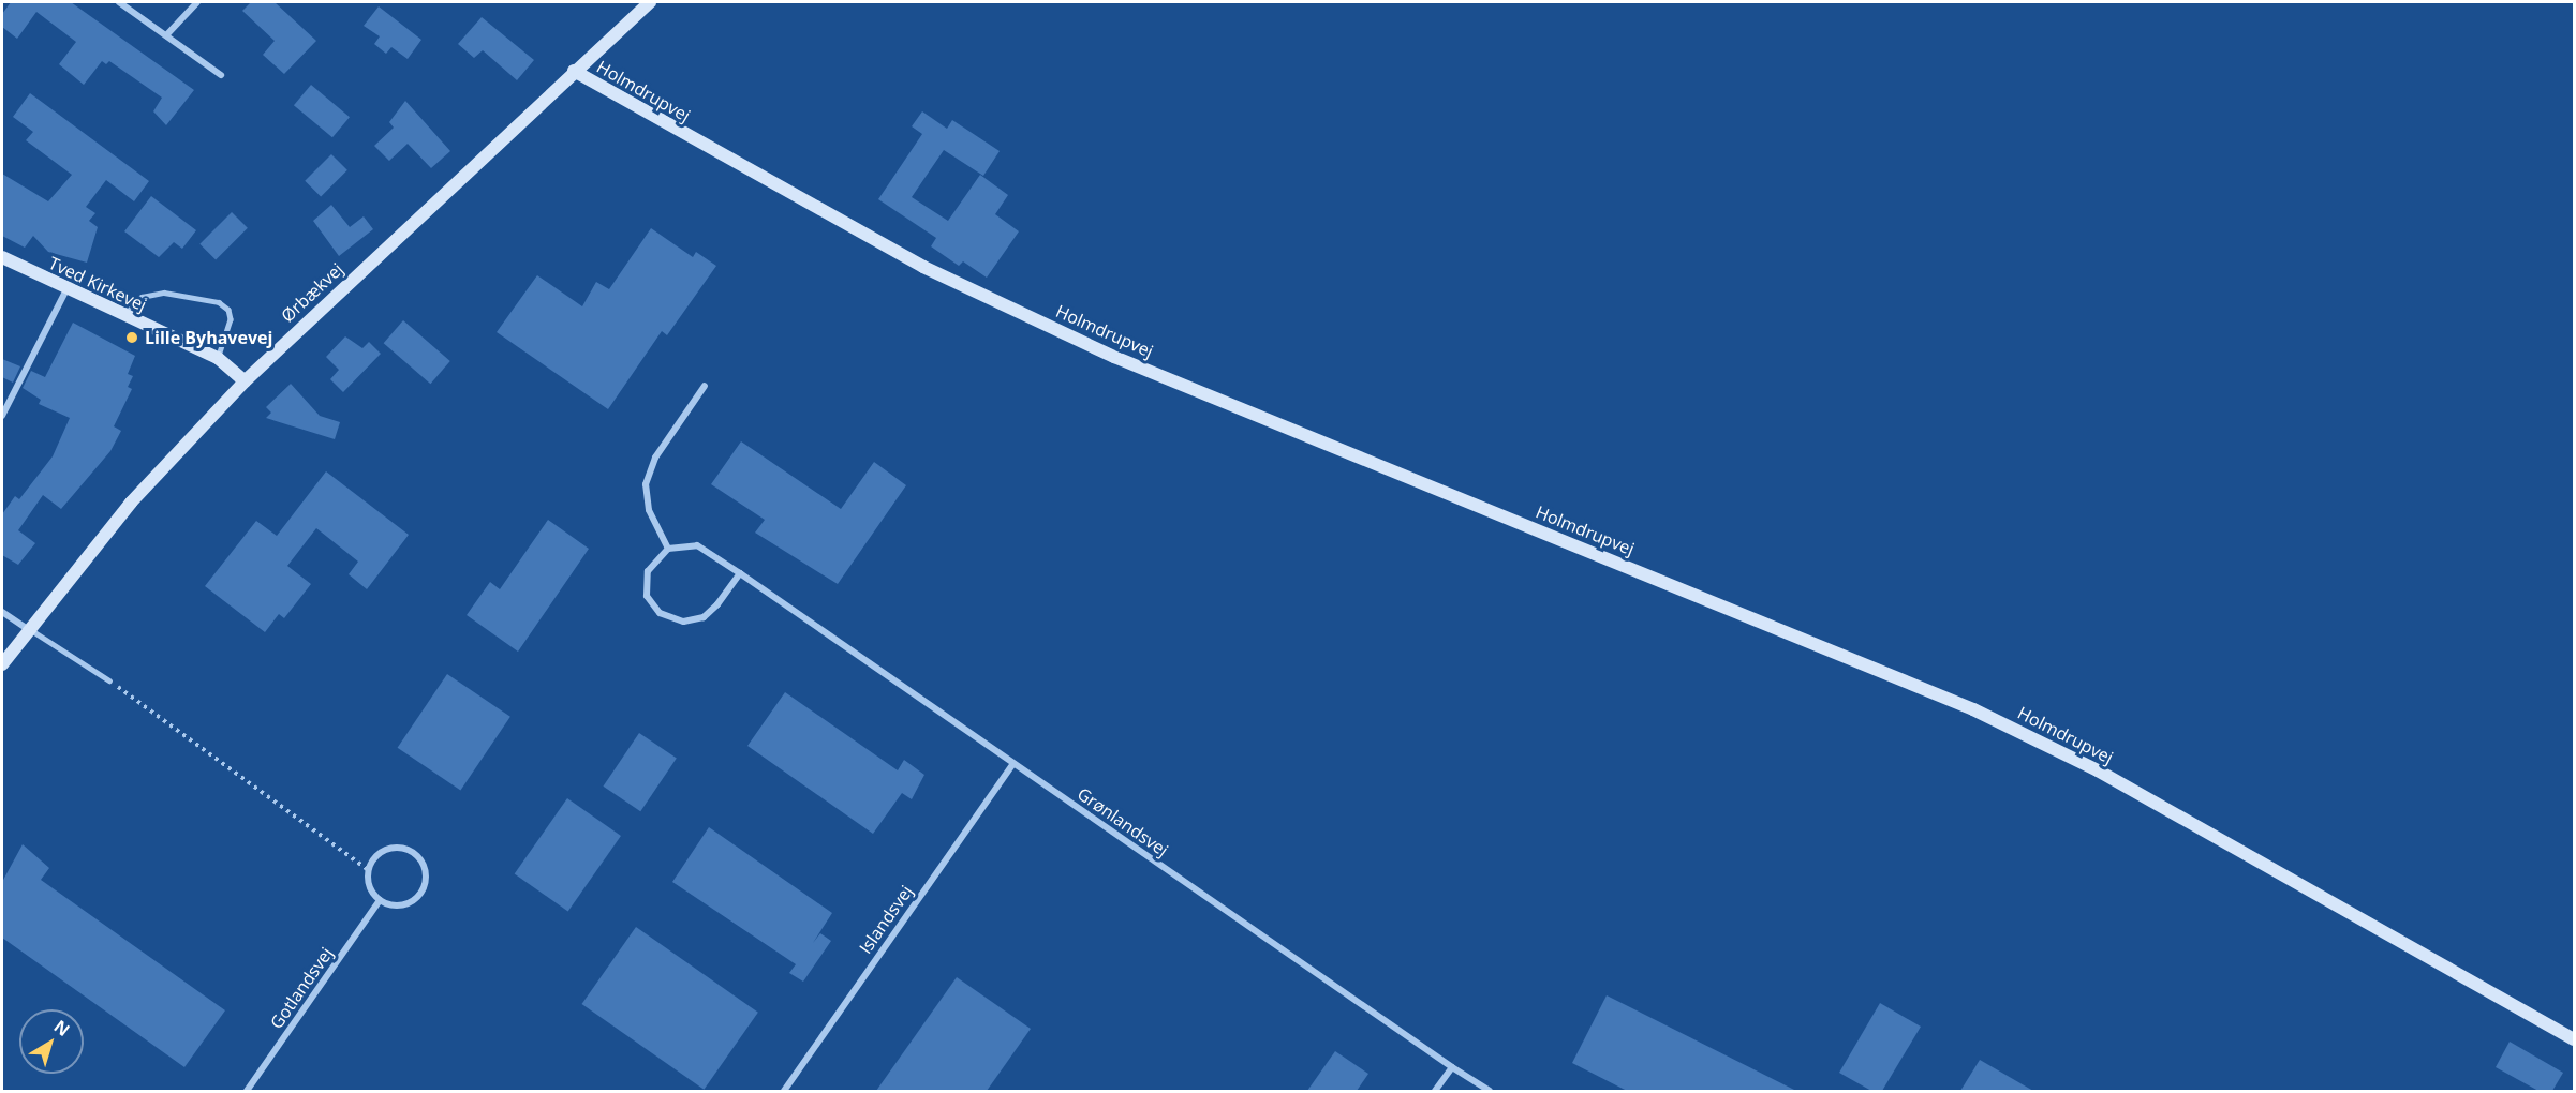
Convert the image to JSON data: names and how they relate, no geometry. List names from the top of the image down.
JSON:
{
  "streets": {
    "street": [
      "Holmdrupvej",
      "Tved Kirkevej",
      "Ørbækvej",
      "Grønlandsvej",
      "Islandsvej",
      "Gotlandsvej"
    ]
  },
  "crossings": [
    ["Holmdrupvej", "Ørbækvej"],
    ["Tved Kirkevej", "Ørbækvej"],
    ["Grønlandsvej", "Islandsvej"]
  ],
  "places": ["Lille Byhavevej"],
  "north": "top right"
}
